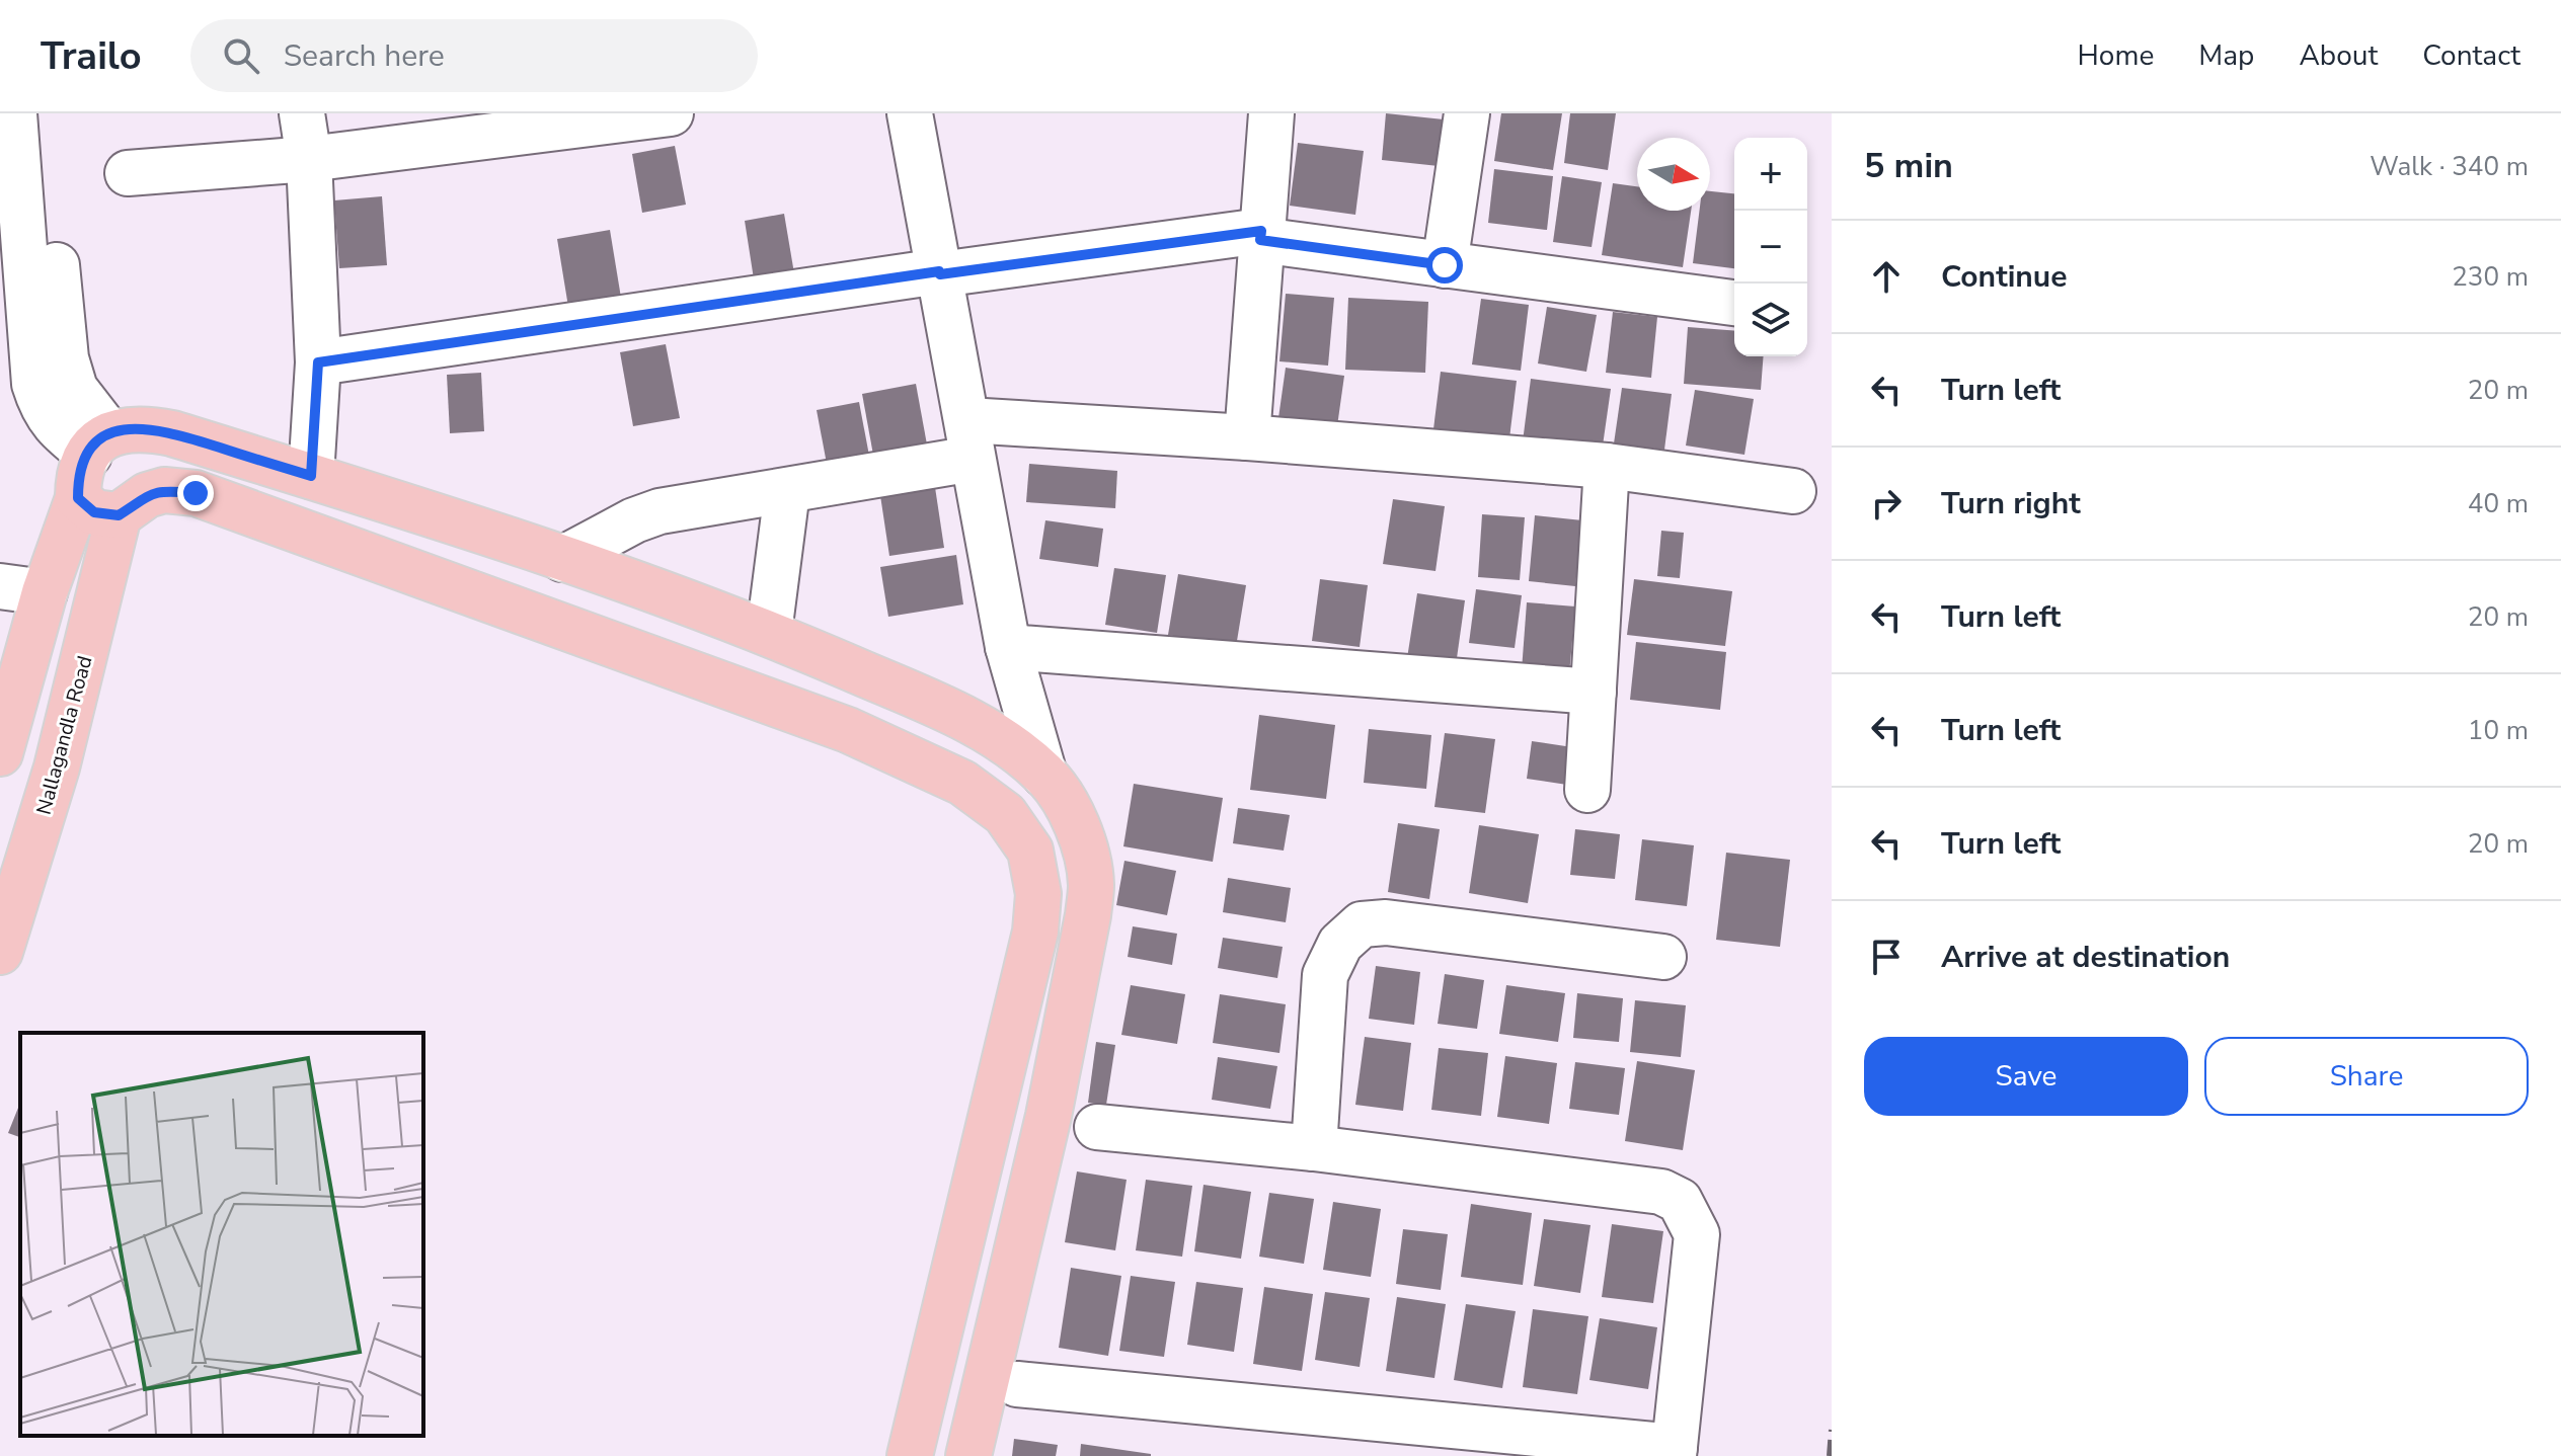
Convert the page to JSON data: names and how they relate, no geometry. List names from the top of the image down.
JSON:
{
  "streets": {
    "main road": ["Nallagandla Road"]
  },
  "north": "right",
  "page": {
    "header": "Trailo",
    "search": "Search here",
    "nav": [
      "Home",
      "Map",
      "About",
      "Contact"
    ],
    "heading": ["5 min", "Walk · 340 m"],
    "map_buttons": ["+", "−"],
    "list": [
      ["Continue", "230 m"],
      ["Turn left", "20 m"],
      ["Turn right", "40 m"],
      ["Turn left", "20 m"],
      ["Turn left", "10 m"],
      ["Turn left", "20 m"],
      "Arrive at destination"
    ],
    "buttons": ["Save", "Share"]
  }
}
